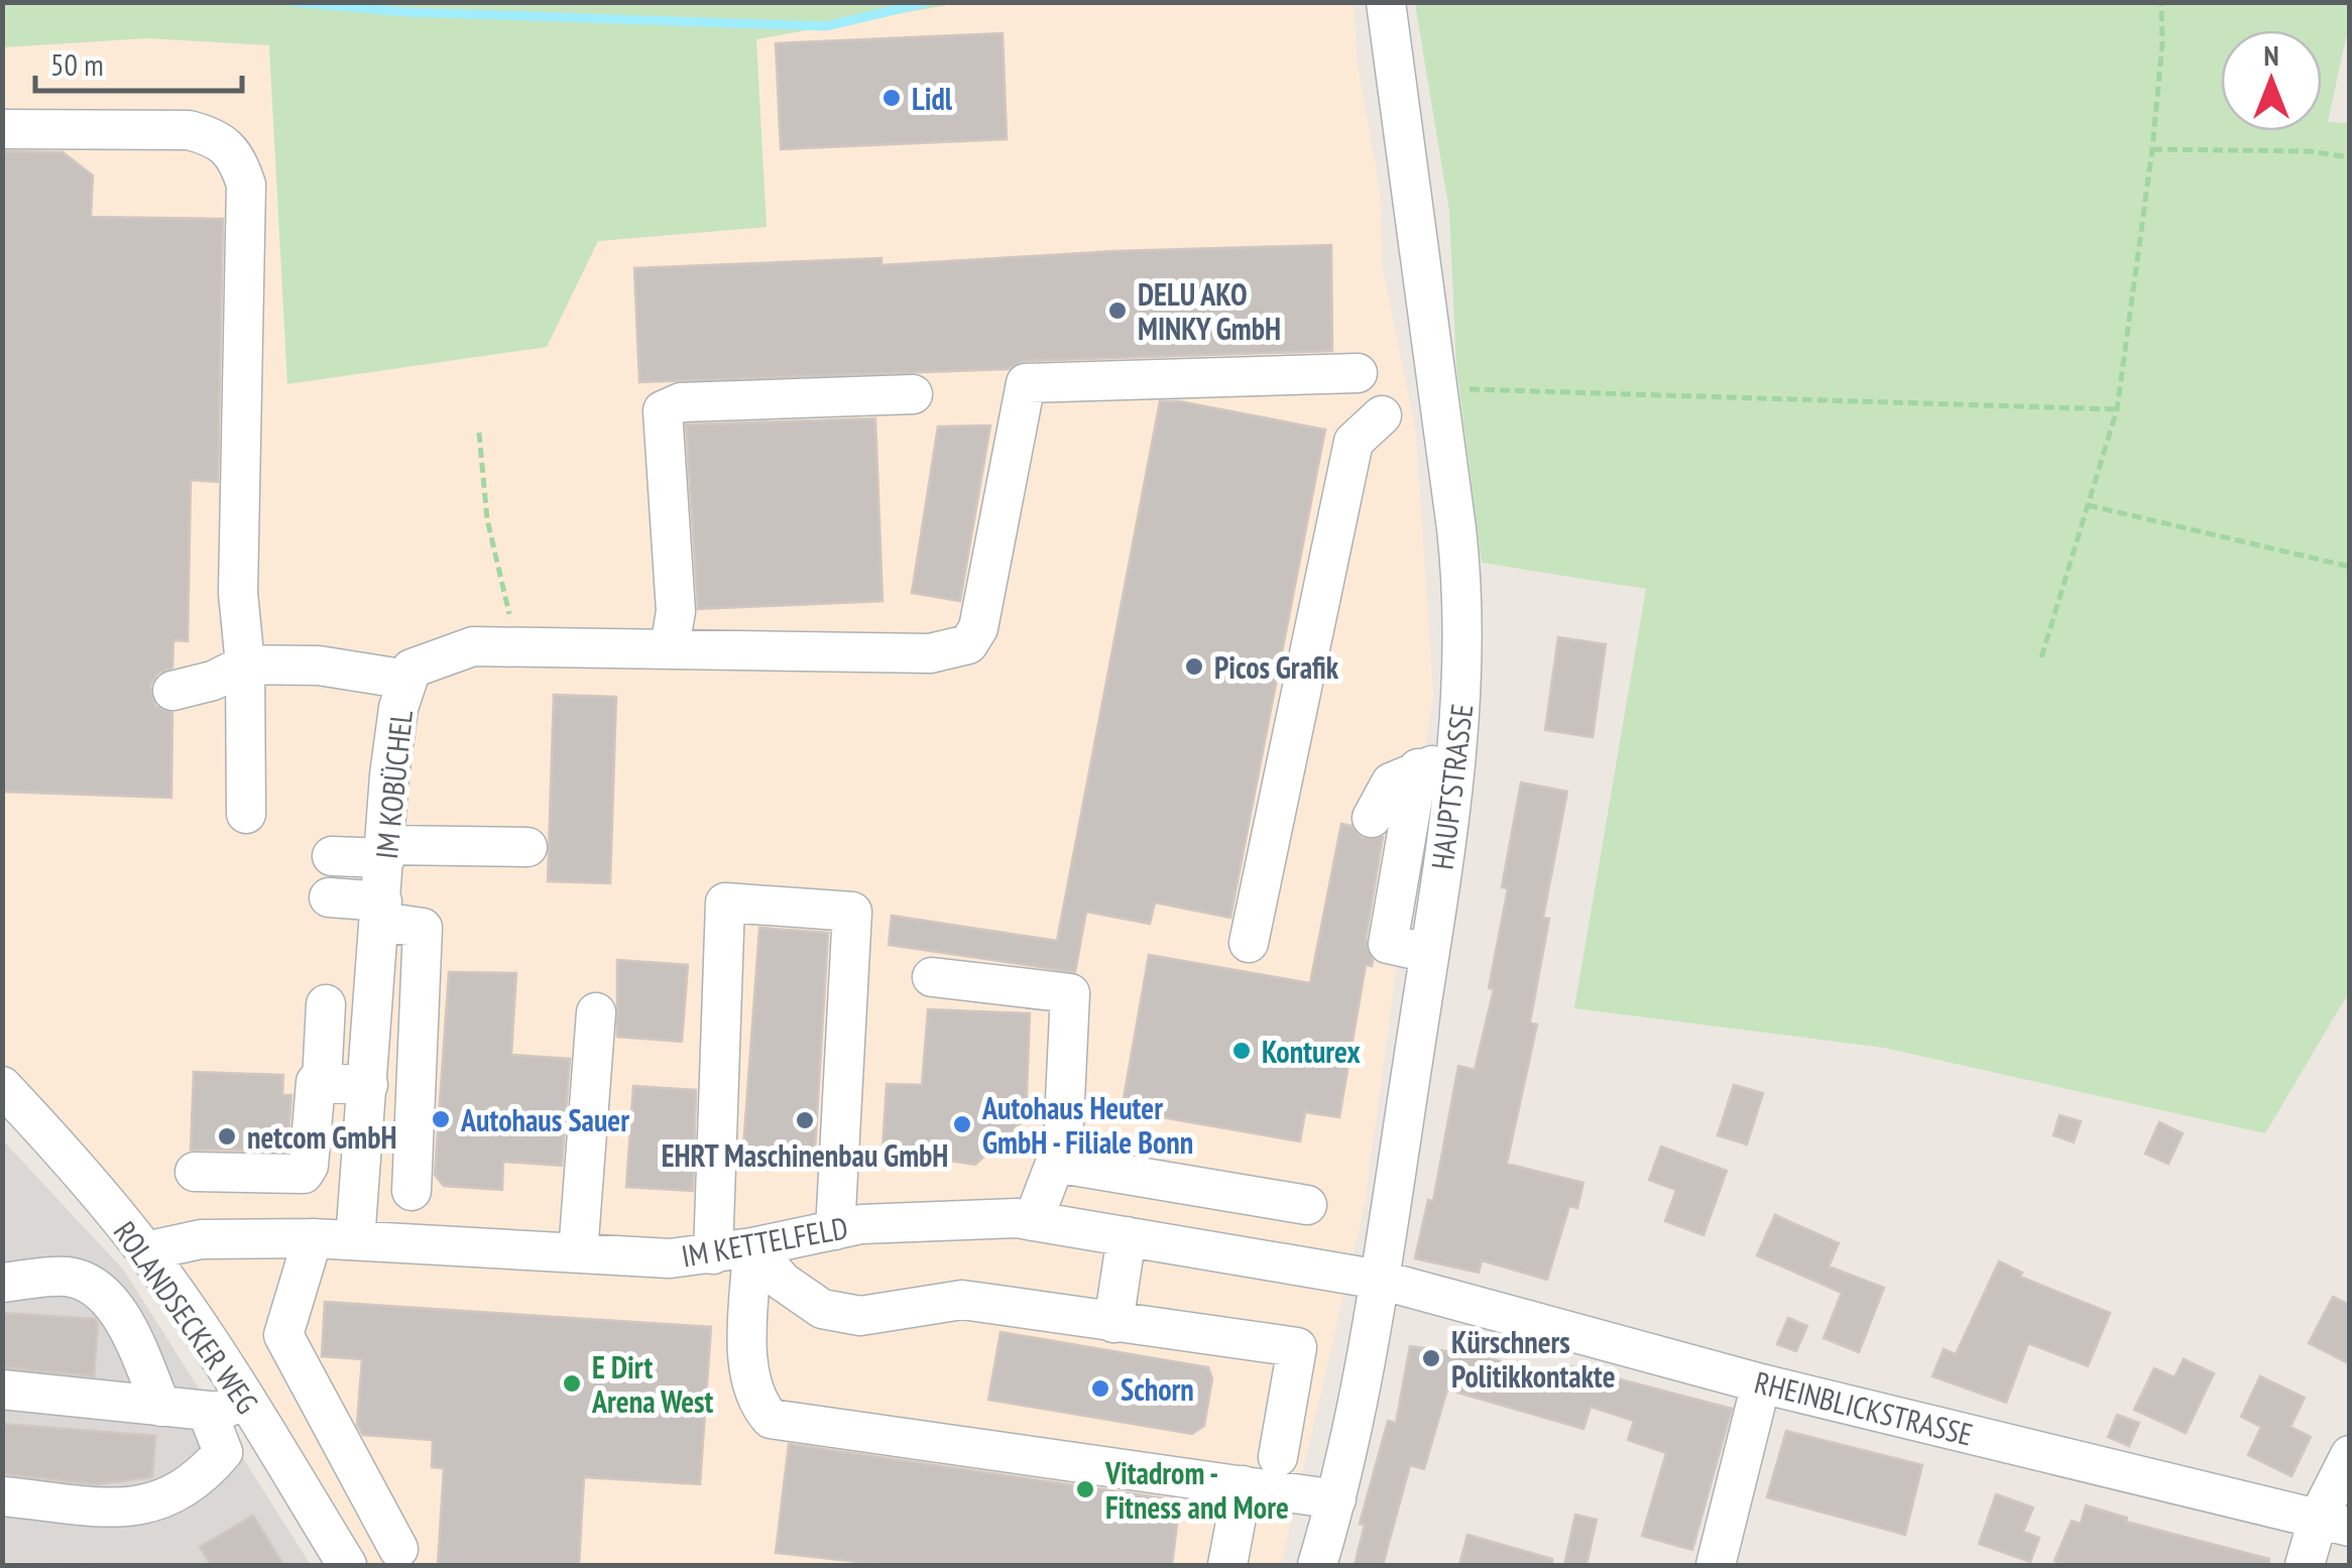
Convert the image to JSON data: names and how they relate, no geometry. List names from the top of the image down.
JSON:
{
  "streets": {
    "street": [
      "IM KOBÜCHEL",
      "HAUPTSTRASSE",
      "IM KETTELFELD",
      "ROLANDSECKER WEG",
      "RHEINBLICKSTRASSE"
    ]
  },
  "crossings": [
    ["IM KOBÜCHEL", "IM KETTELFELD"],
    ["HAUPTSTRASSE", "IM KETTELFELD"],
    ["HAUPTSTRASSE", "RHEINBLICKSTRASSE"],
    ["IM KETTELFELD", "ROLANDSECKER WEG"],
    ["IM KETTELFELD", "RHEINBLICKSTRASSE"]
  ],
  "places": [
    "Lidl",
    "DELU AKO MINKY GmbH",
    "Picos Grafik",
    "Konturex",
    "Autohaus Sauer",
    "EHRT Maschinenbau GmbH",
    "Autohaus Heuter GmbH - Filiale Bonn",
    "netcom GmbH",
    "Kürschners Politikkontakte",
    "E Dirt Arena West",
    "Schorn",
    "Vitadrom - Fitness and More"
  ],
  "scale_bar": "50 m",
  "north": "top"
}
